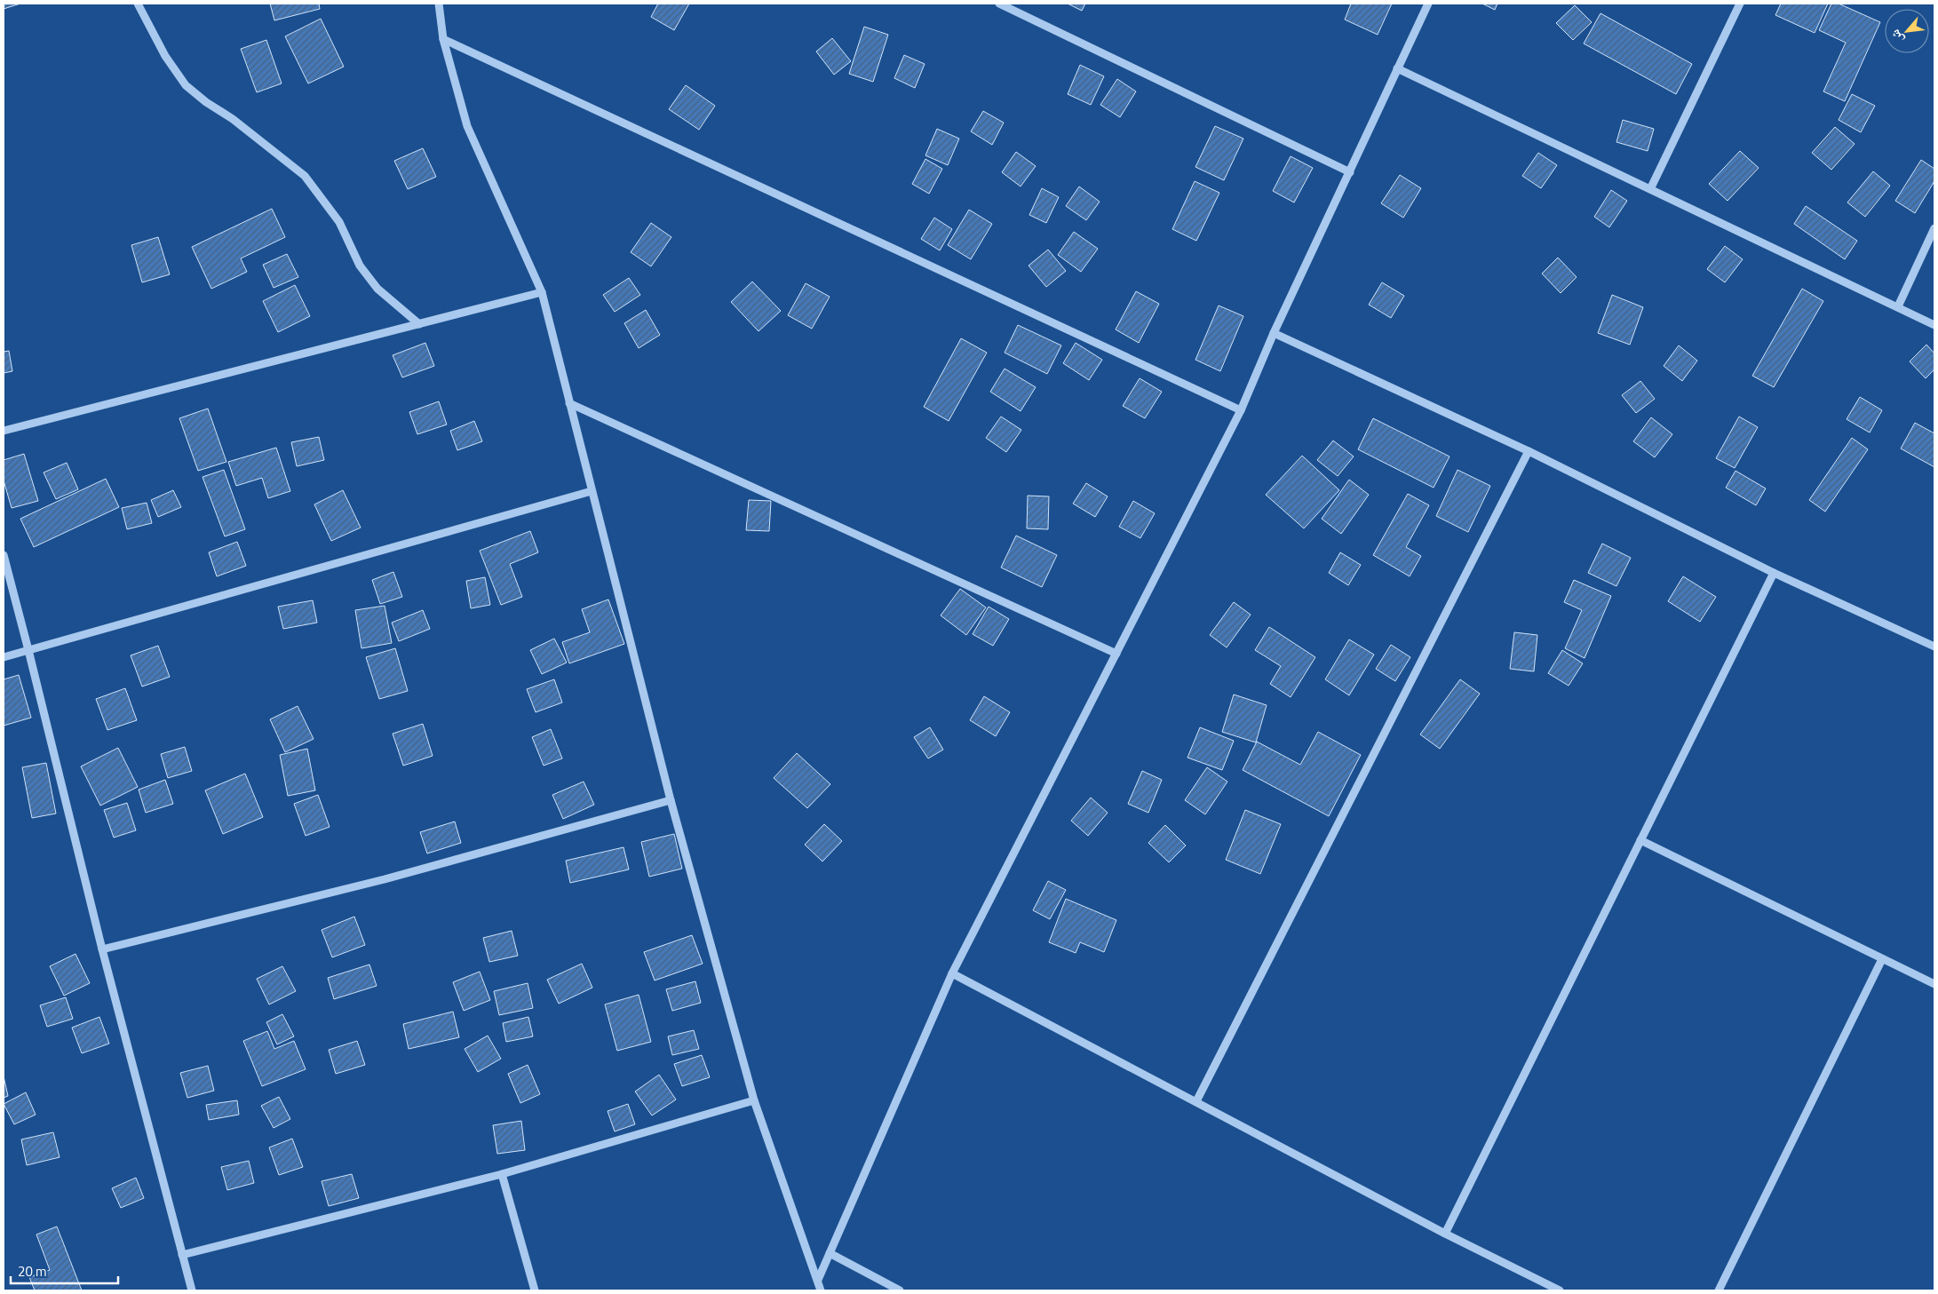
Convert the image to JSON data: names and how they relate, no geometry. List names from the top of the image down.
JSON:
{
  "scale_bar": "20 m",
  "north": "bottom left"
}
